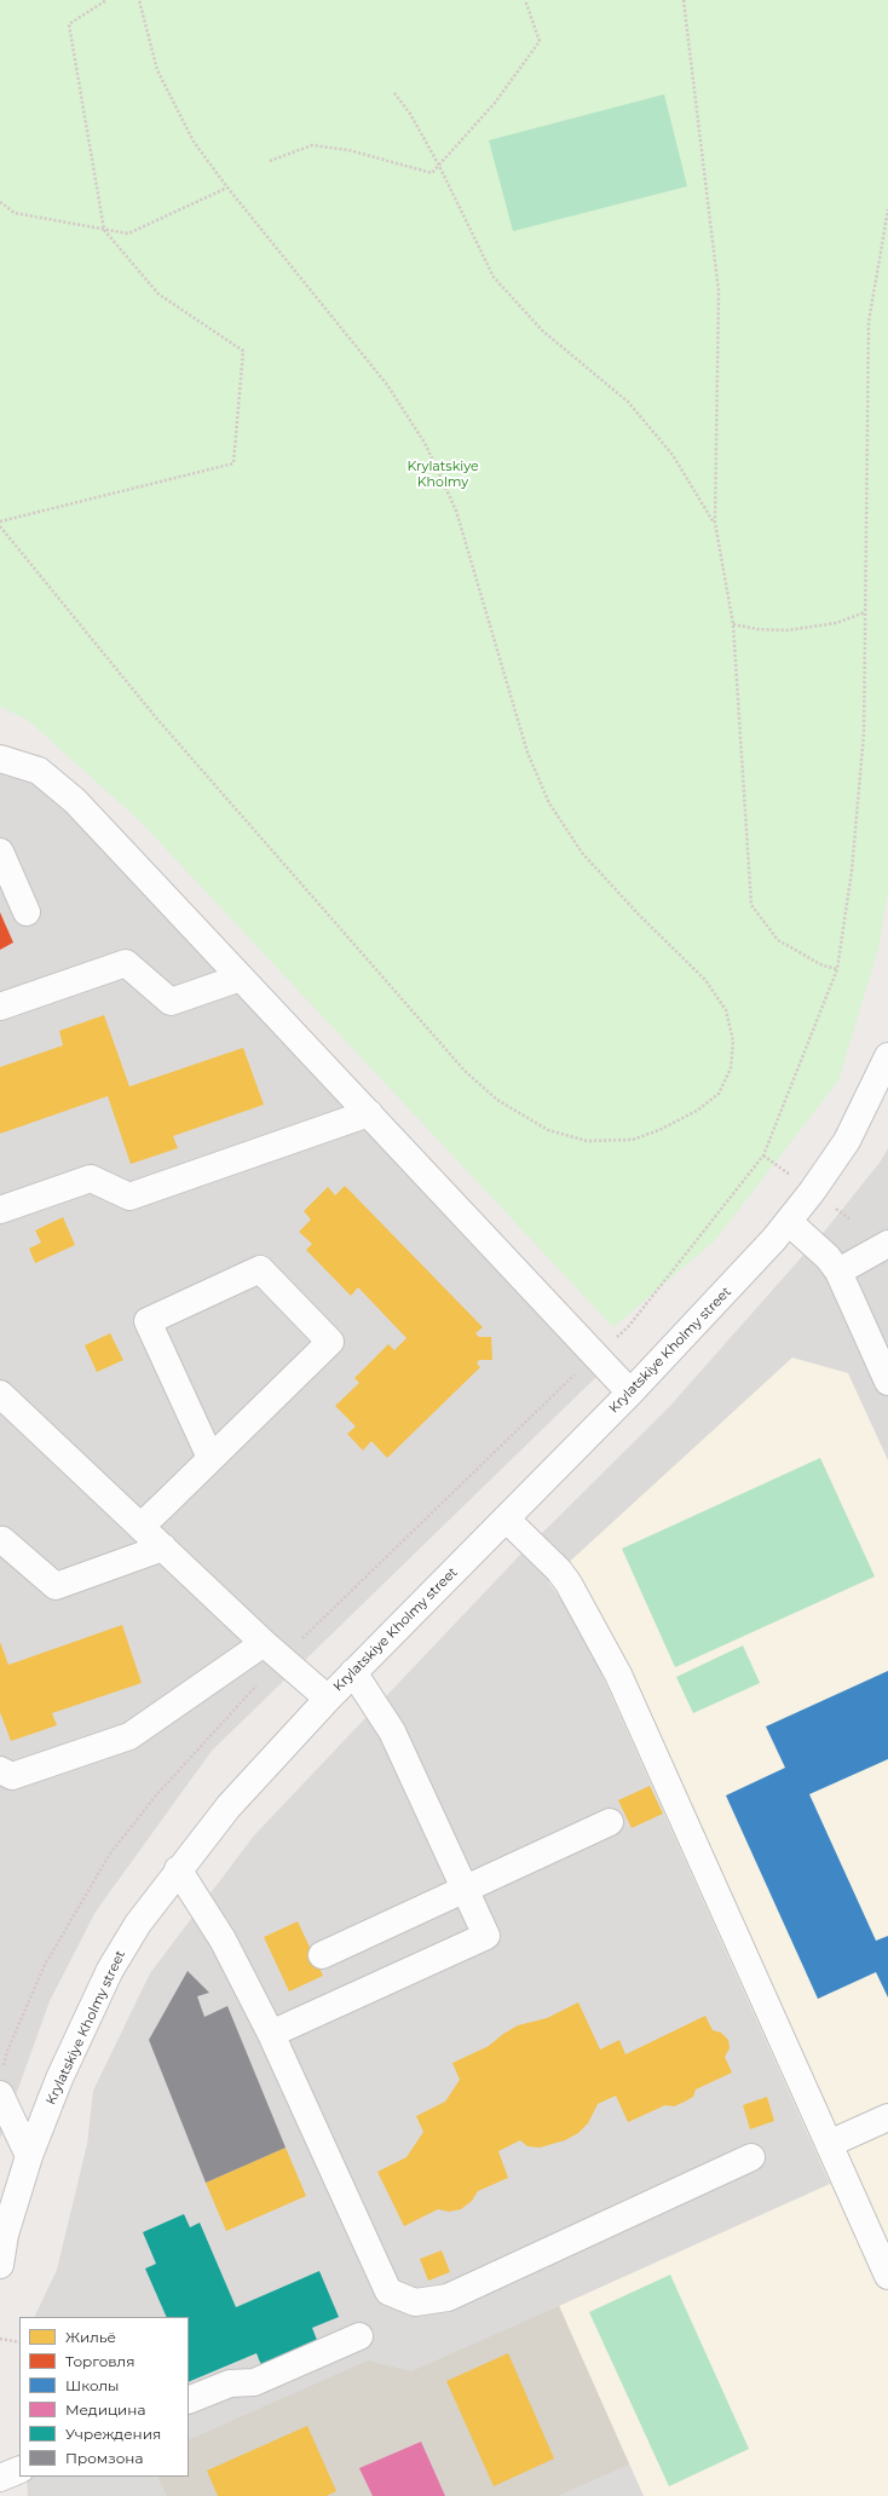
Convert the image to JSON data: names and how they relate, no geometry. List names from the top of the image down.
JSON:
{
  "streets": {
    "street": ["Krylatskiye Kholmy street"]
  },
  "parks": ["Krylatskiye Kholmy"],
  "legend": [
    "Жильё",
    "Торговля",
    "Школы",
    "Медицина",
    "Учреждения",
    "Промзона"
  ]
}
